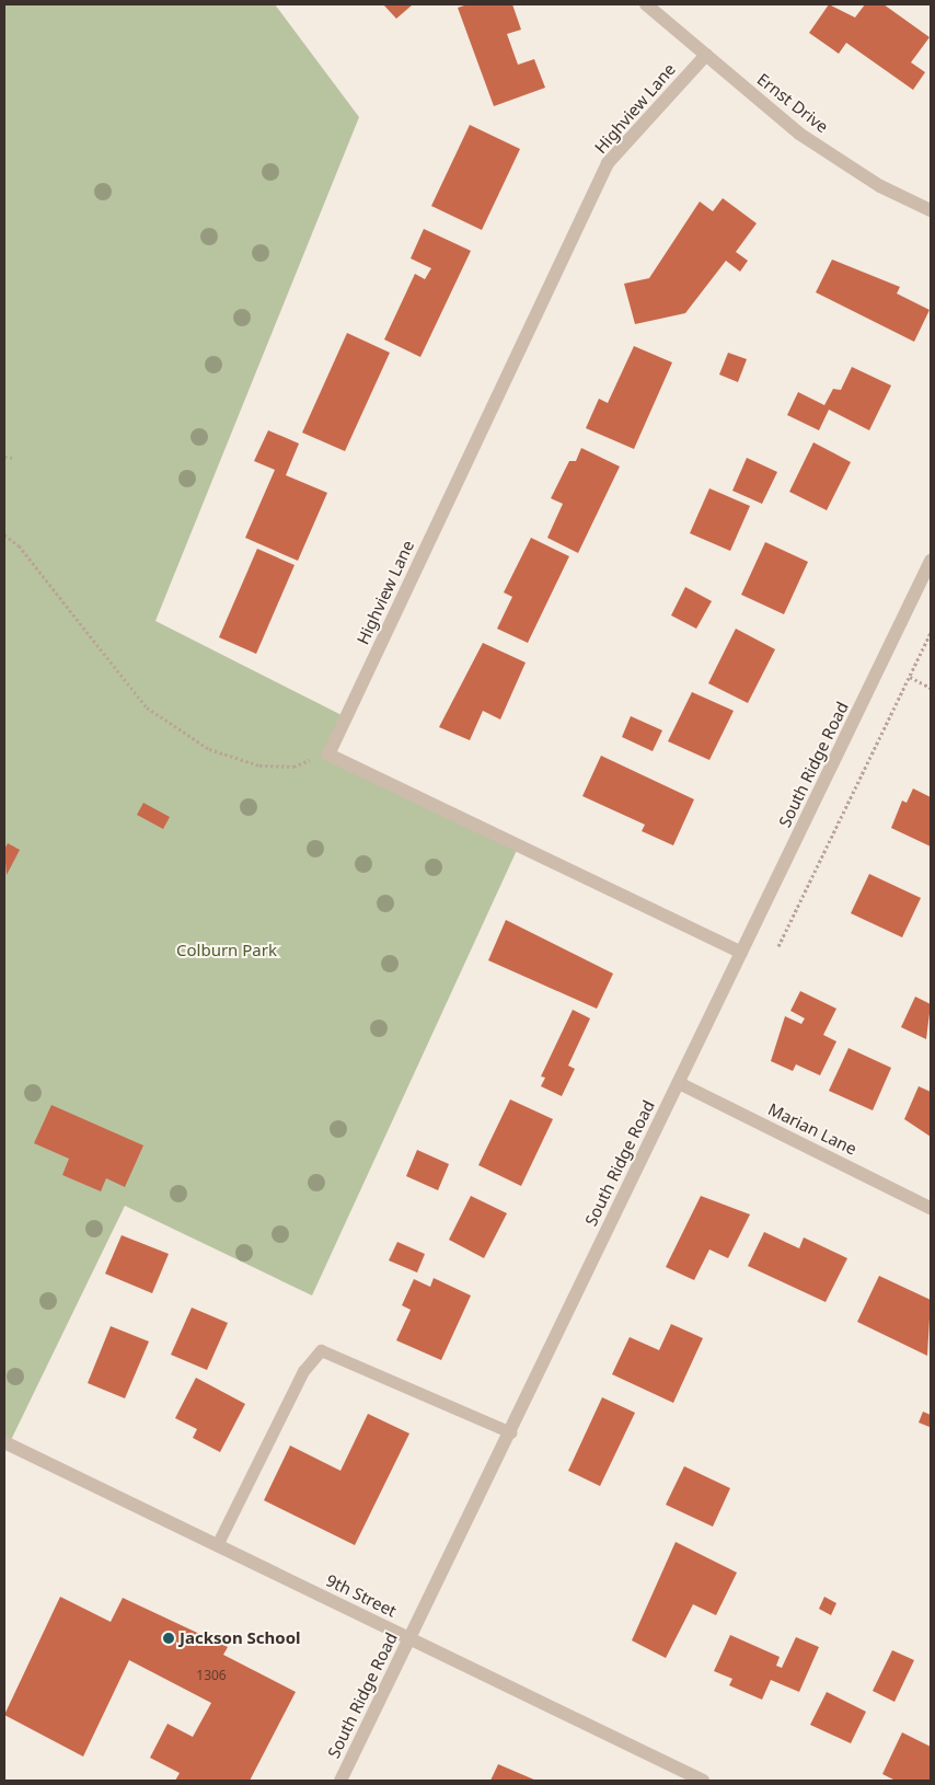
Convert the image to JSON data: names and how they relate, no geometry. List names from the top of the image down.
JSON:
{
  "streets": {
    "street": [
      "Ernst Drive",
      "Highview Lane",
      "South Ridge Road",
      "Marian Lane",
      "9th Street"
    ]
  },
  "crossings": [
    ["Ernst Drive", "Highview Lane"],
    ["South Ridge Road", "Marian Lane"],
    ["South Ridge Road", "9th Street"]
  ],
  "parks": ["Colburn Park"],
  "places": ["Jackson School"],
  "house_numbers": ["1306"]
}
